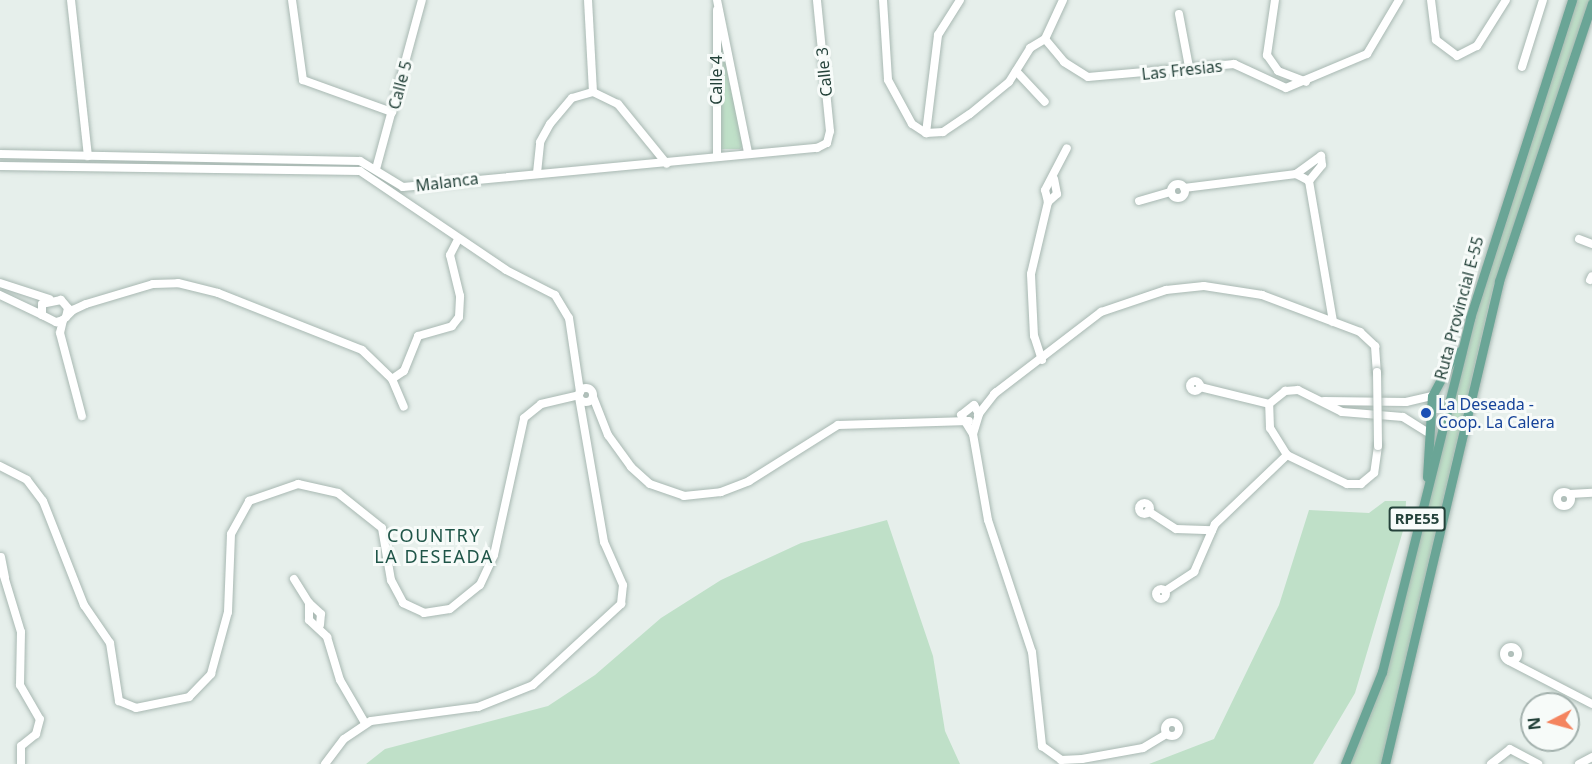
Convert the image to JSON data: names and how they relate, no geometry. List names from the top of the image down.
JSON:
{
  "streets": {
    "main road": ["Ruta Provincial E-55", "RPE55"],
    "street": [
      "Las Fresias",
      "Calle 3",
      "Calle 4",
      "Calle 5",
      "Malanca"
    ]
  },
  "crossings": [
    ["Calle 3", "Malanca"],
    ["Calle 4", "Malanca"],
    ["Calle 5", "Malanca"],
    ["Ruta Provincial E-55", "RPE55"]
  ],
  "districts": ["COUNTRY LA DESEADA"],
  "places": ["La Deseada - Coop. La Calera"],
  "north": "left"
}
